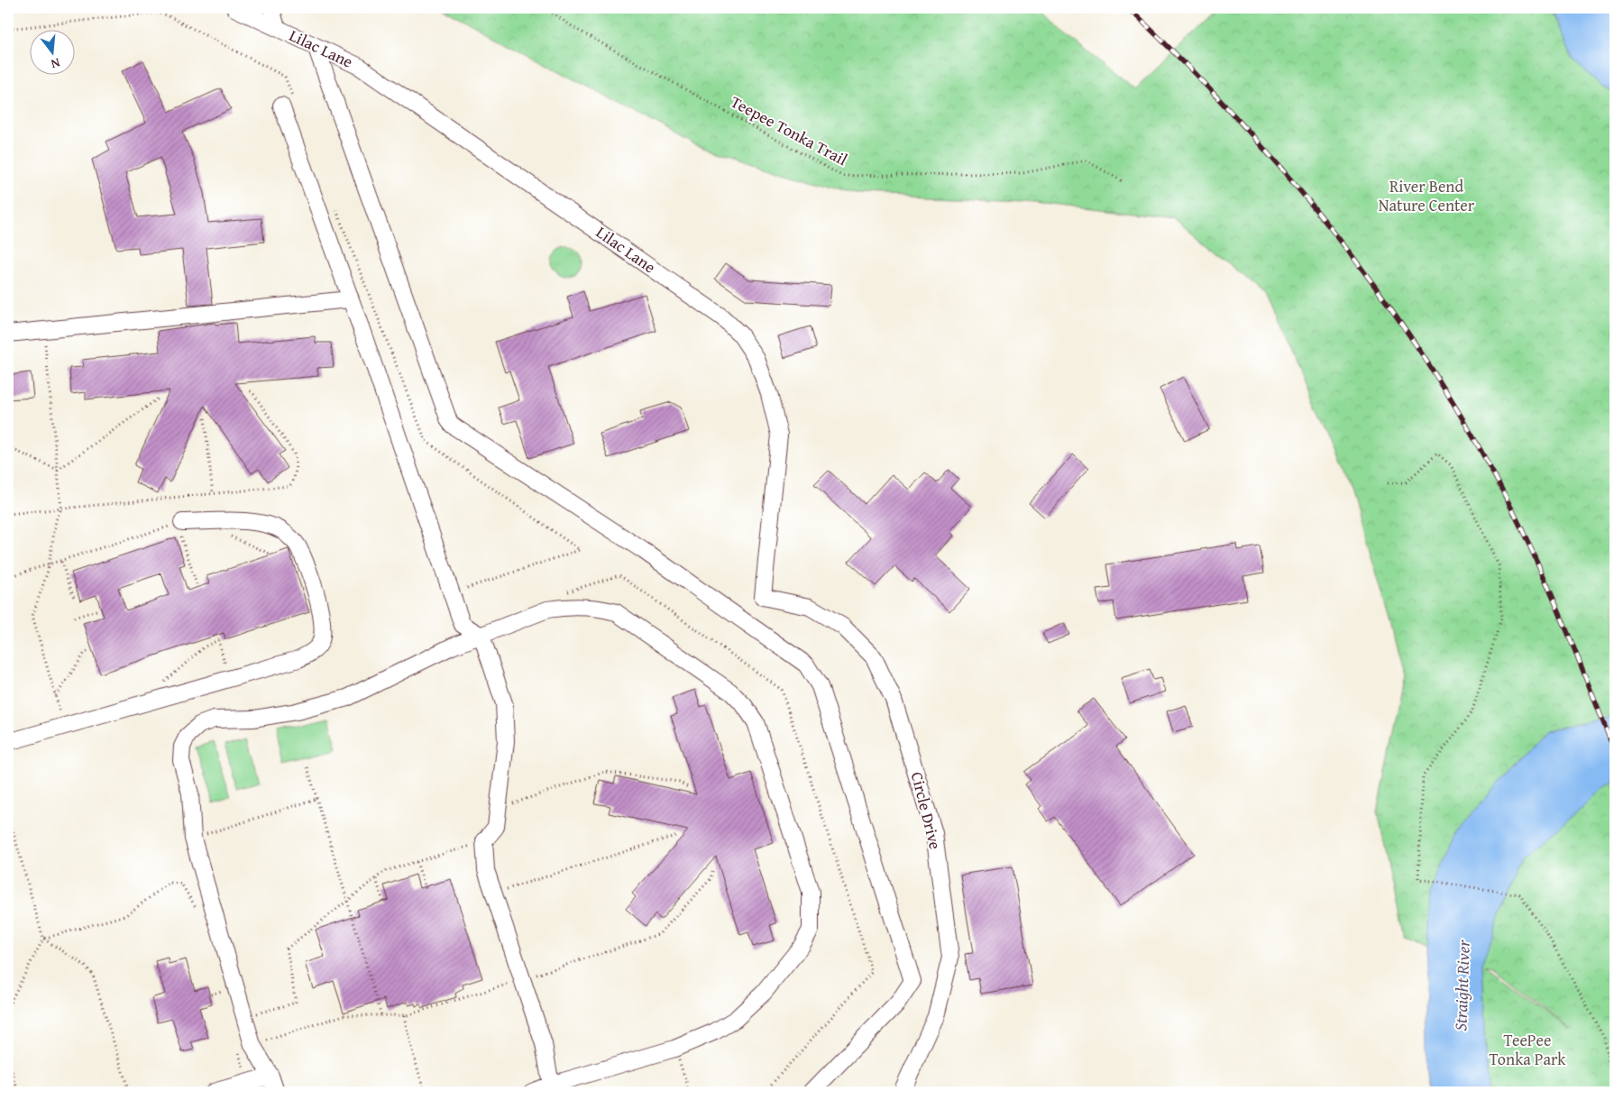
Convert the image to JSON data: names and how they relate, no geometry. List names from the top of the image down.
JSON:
{
  "streets": {
    "street": ["Lilac Lane", "Circle Drive"],
    "path": ["Teepee Tonka Trail"]
  },
  "crossings": [
    ["Lilac Lane", "Circle Drive"]
  ],
  "water": ["Straight River"],
  "parks": ["River Bend Nature Center", "TeePee Tonka Park"],
  "north": "bottom"
}
